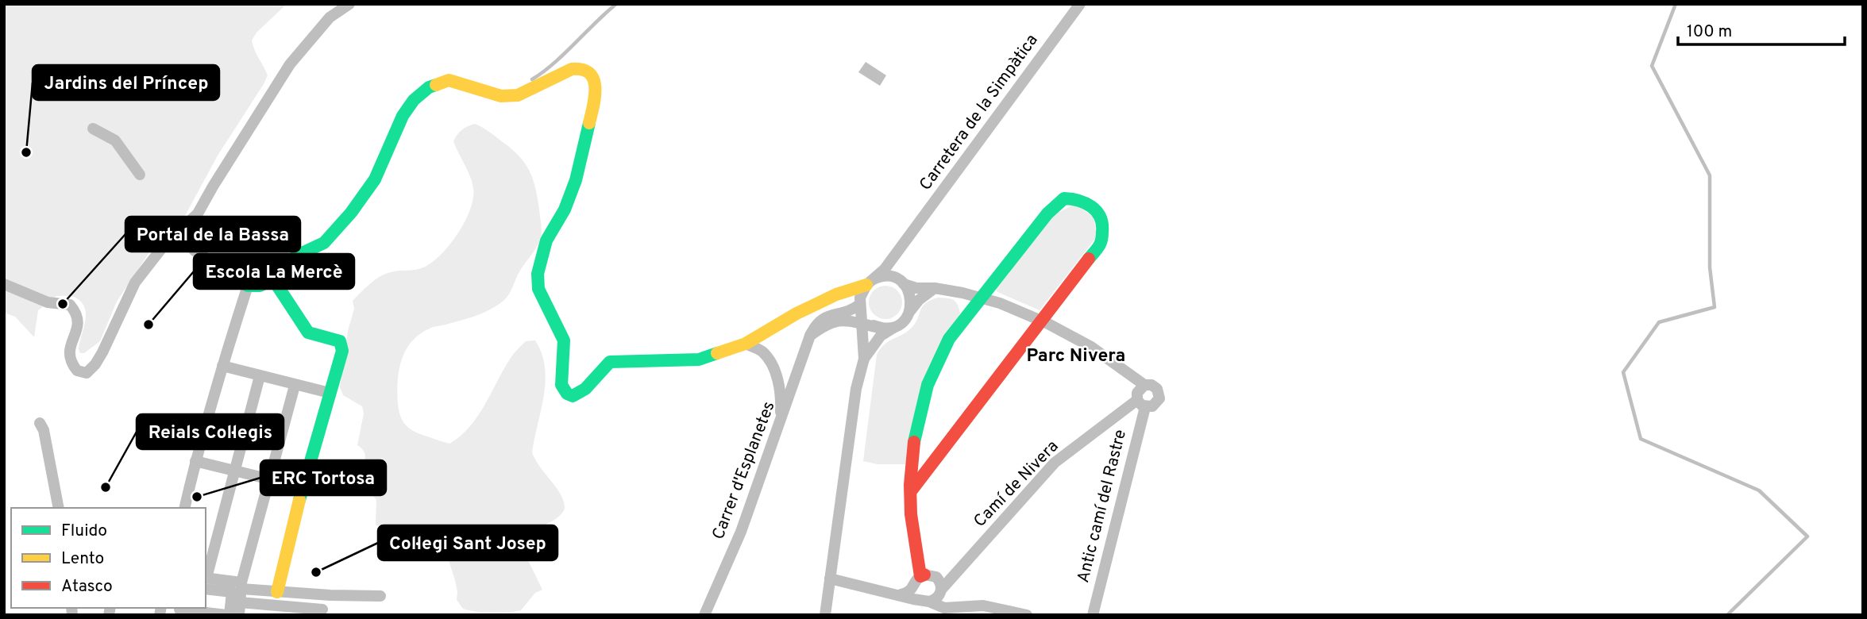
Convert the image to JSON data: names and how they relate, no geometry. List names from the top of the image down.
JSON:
{
  "streets": {
    "street": [
      "Carretera de la Simpàtica",
      "Carrer d'Esplanetes",
      "Camí de Nivera",
      "Antic camí del Rastre"
    ]
  },
  "crossings": [
    ["Carretera de la Simpàtica", "Carrer d'Esplanetes"],
    ["Camí de Nivera", "Antic camí del Rastre"]
  ],
  "districts": ["Parc Nivera"],
  "places": [
    "Jardins del Príncep",
    "Portal de la Bassa",
    "Escola La Mercè",
    "Reials Col·legis",
    "ERC Tortosa",
    "Col·legi Sant Josep"
  ],
  "legend": ["Fluido", "Lento", "Atasco"],
  "scale_bar": "100 m"
}
